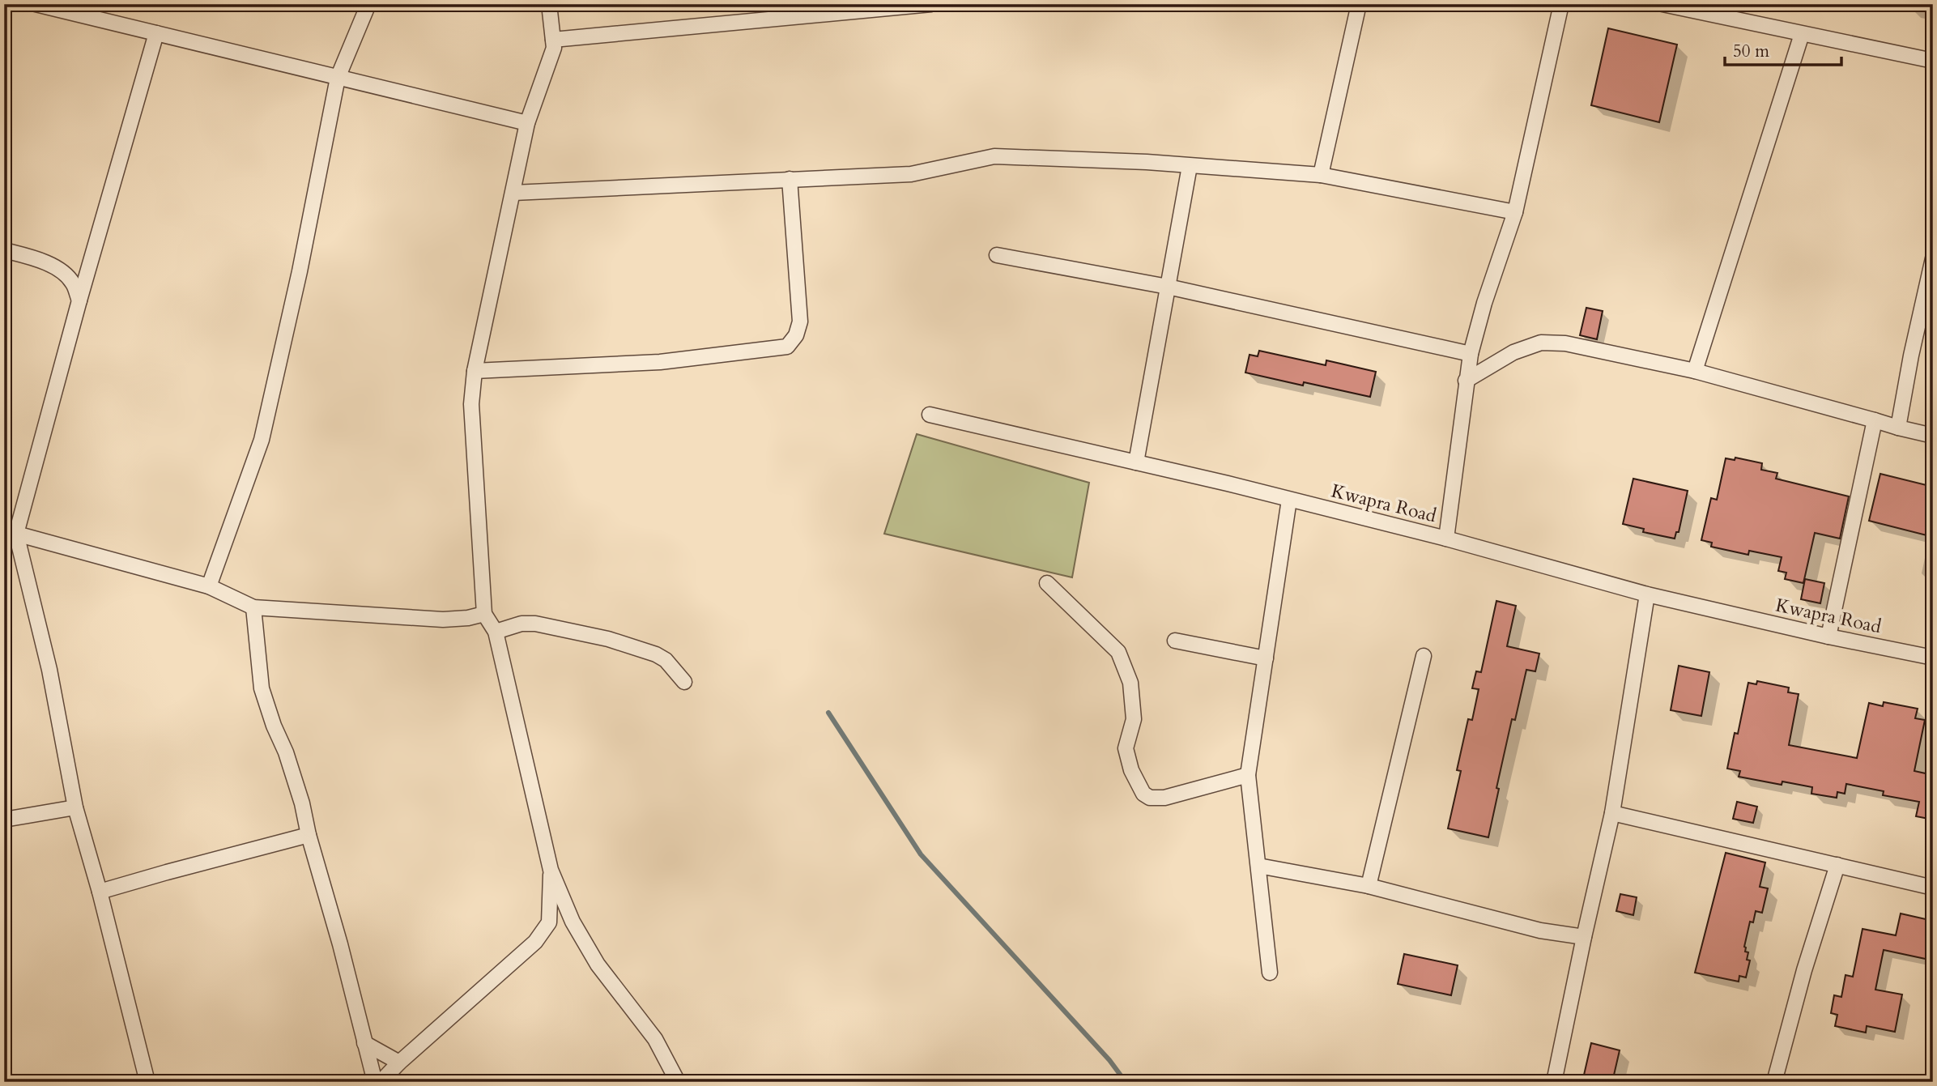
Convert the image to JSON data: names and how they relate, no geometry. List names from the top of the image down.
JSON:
{
  "streets": {
    "street": ["Kwapra Road"]
  },
  "scale_bar": "50 m"
}
